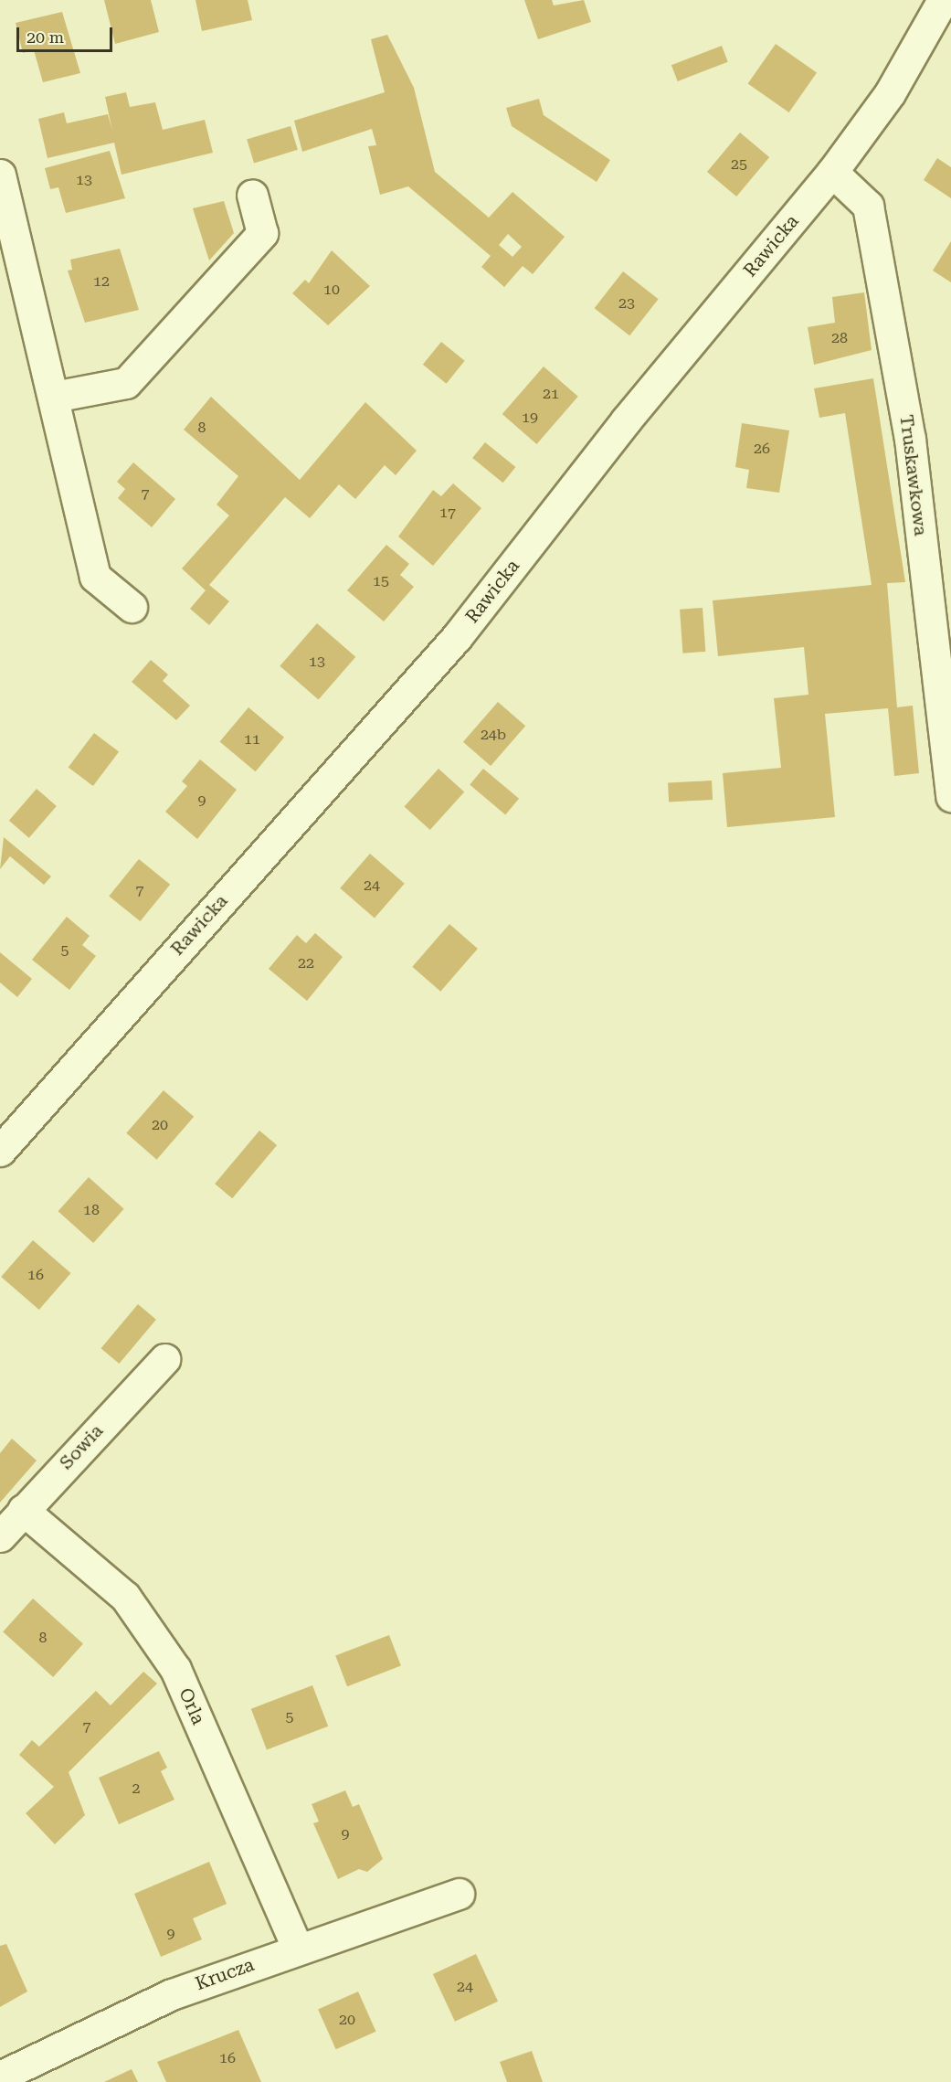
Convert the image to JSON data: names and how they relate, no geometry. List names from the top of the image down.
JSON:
{
  "streets": {
    "street": [
      "Rawicka",
      "Truskawkowa",
      "Sowia",
      "Orla",
      "Krucza"
    ]
  },
  "crossings": [
    ["Rawicka", "Truskawkowa"],
    ["Sowia", "Orla"],
    ["Orla", "Krucza"]
  ],
  "house_numbers": [
    "25",
    "13",
    "12",
    "10",
    "23",
    "28",
    "21",
    "19",
    "8",
    "26",
    "7",
    "17",
    "15",
    "13",
    "24b",
    "11",
    "9",
    "24",
    "7",
    "5",
    "22",
    "20",
    "18",
    "16",
    "8",
    "5",
    "7",
    "2",
    "9",
    "9",
    "24",
    "20",
    "16"
  ],
  "scale_bar": "20 m"
}
